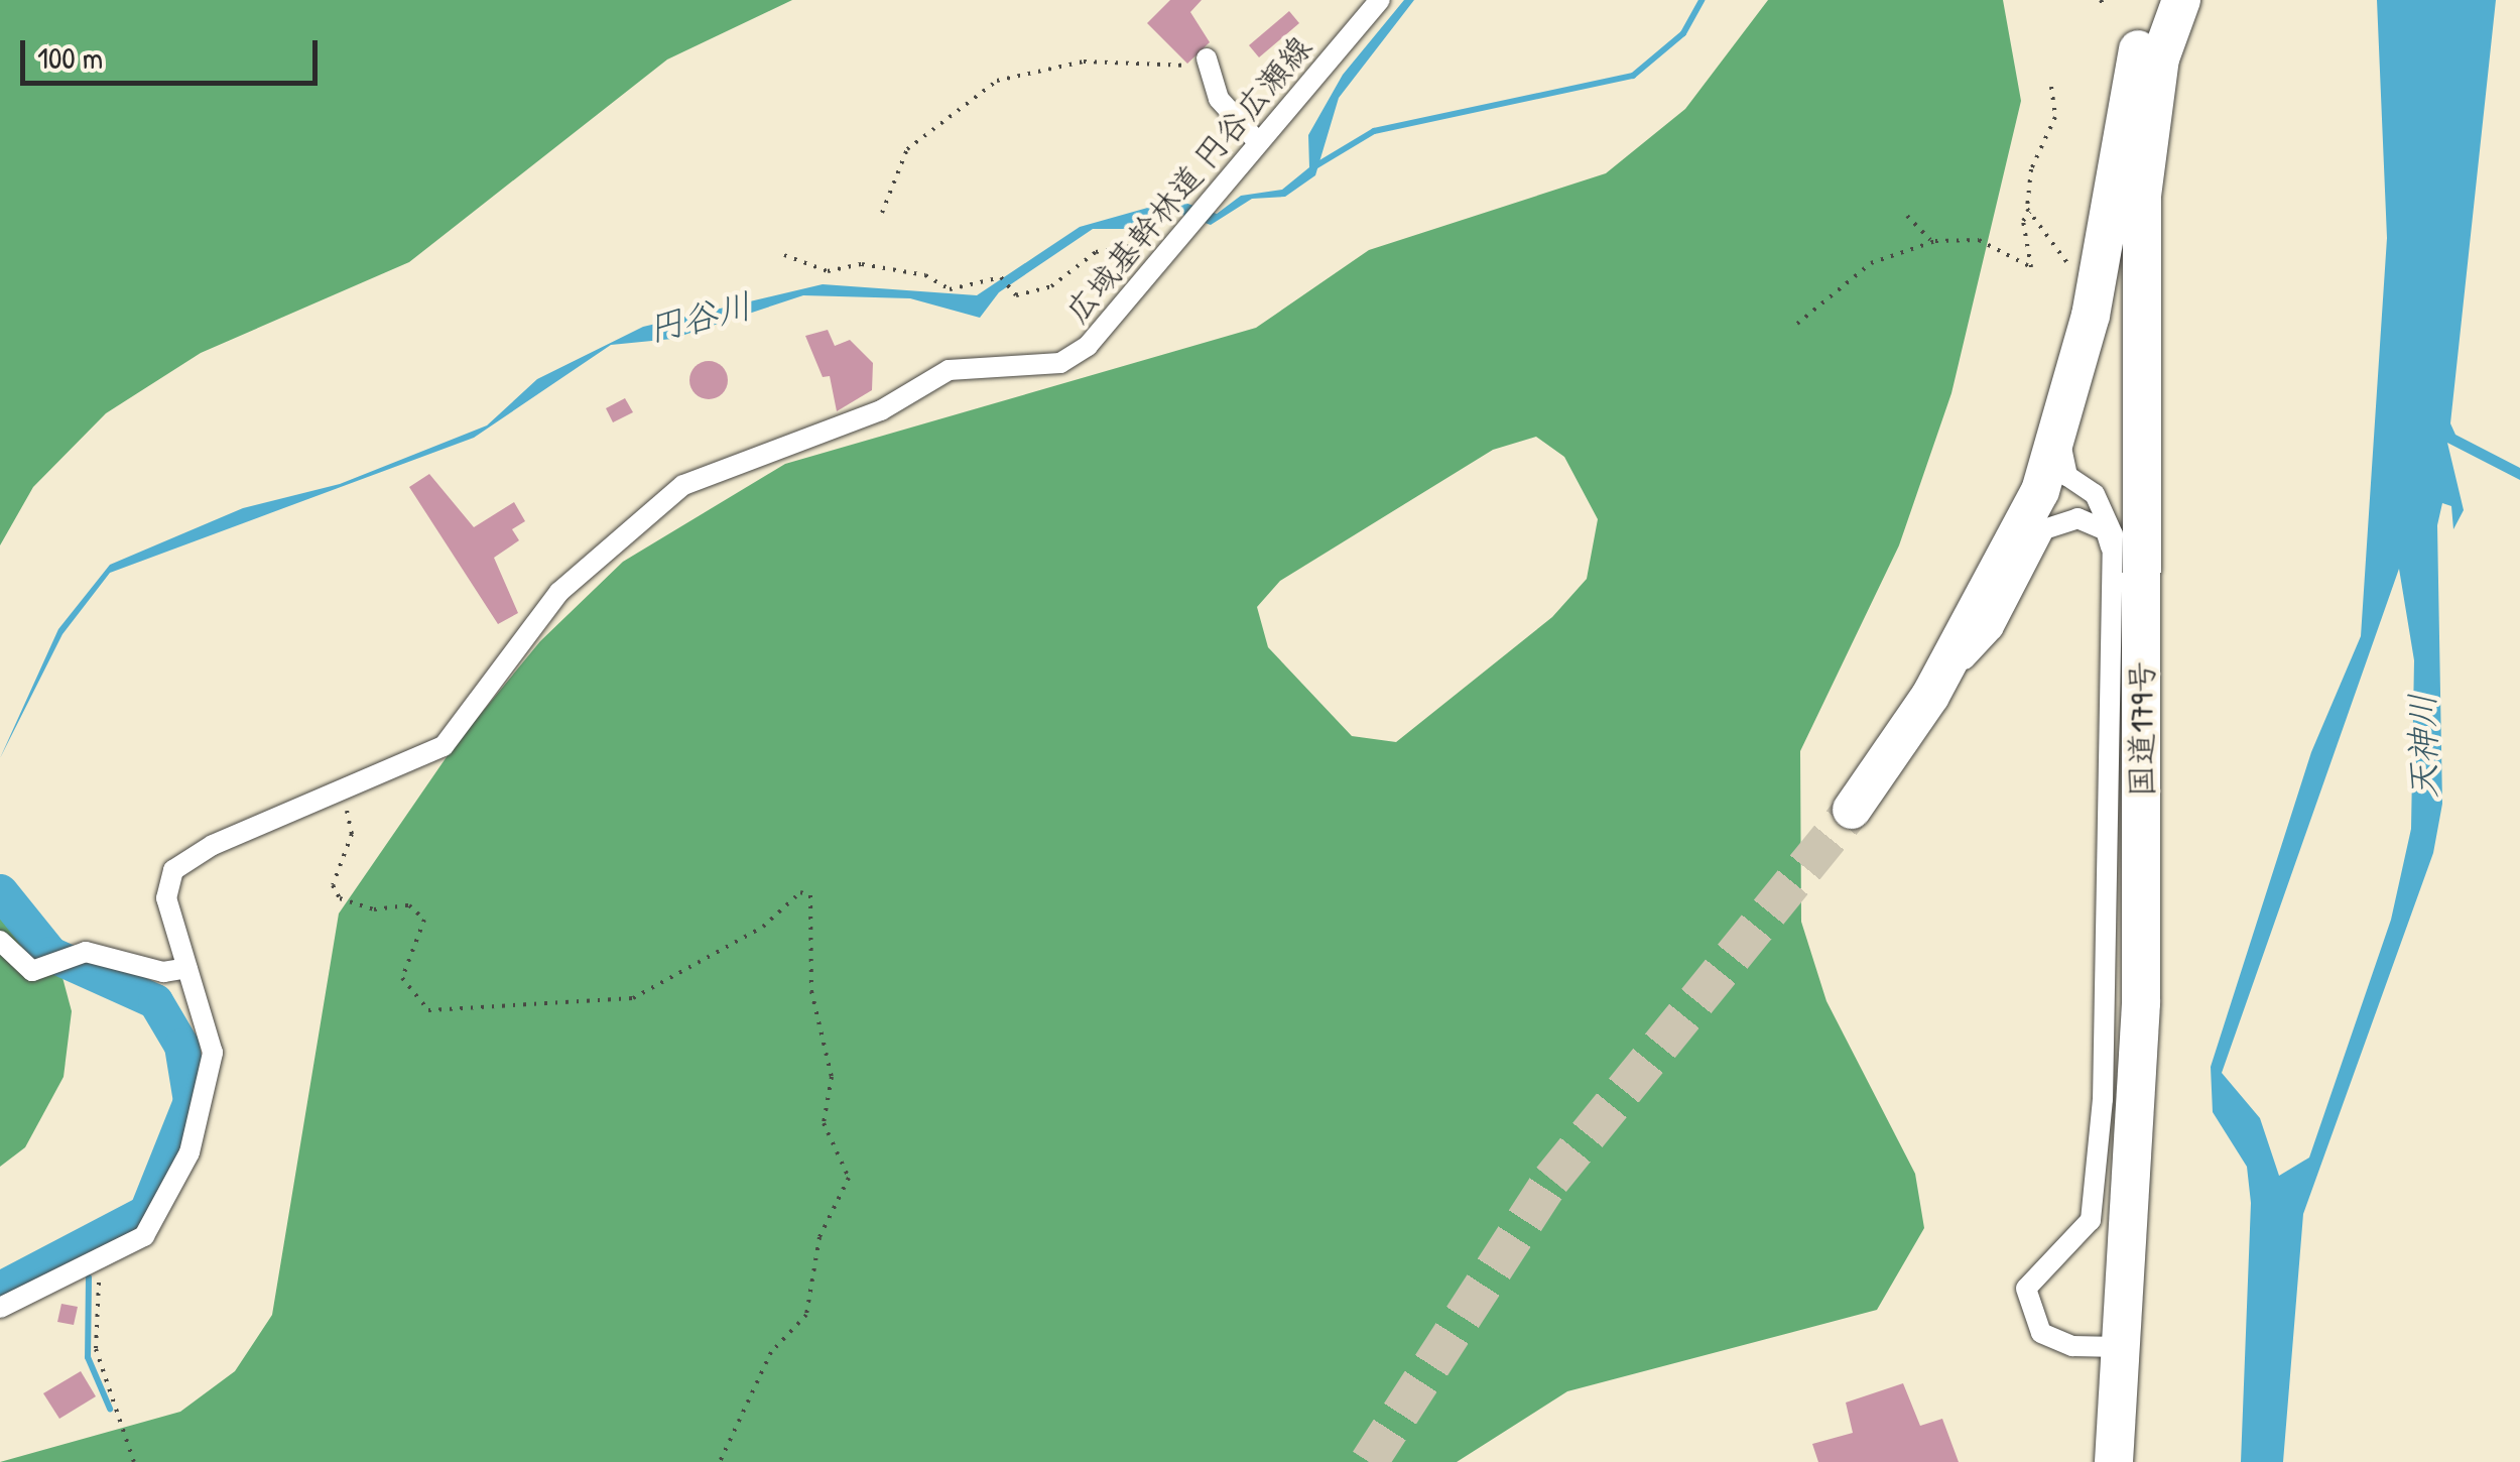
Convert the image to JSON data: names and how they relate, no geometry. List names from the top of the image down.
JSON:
{
  "streets": {
    "highway": ["国道179号"],
    "street": ["広域基幹林道 円谷広瀬線"]
  },
  "water": ["円谷川", "天神川"],
  "scale_bar": "100 m"
}
